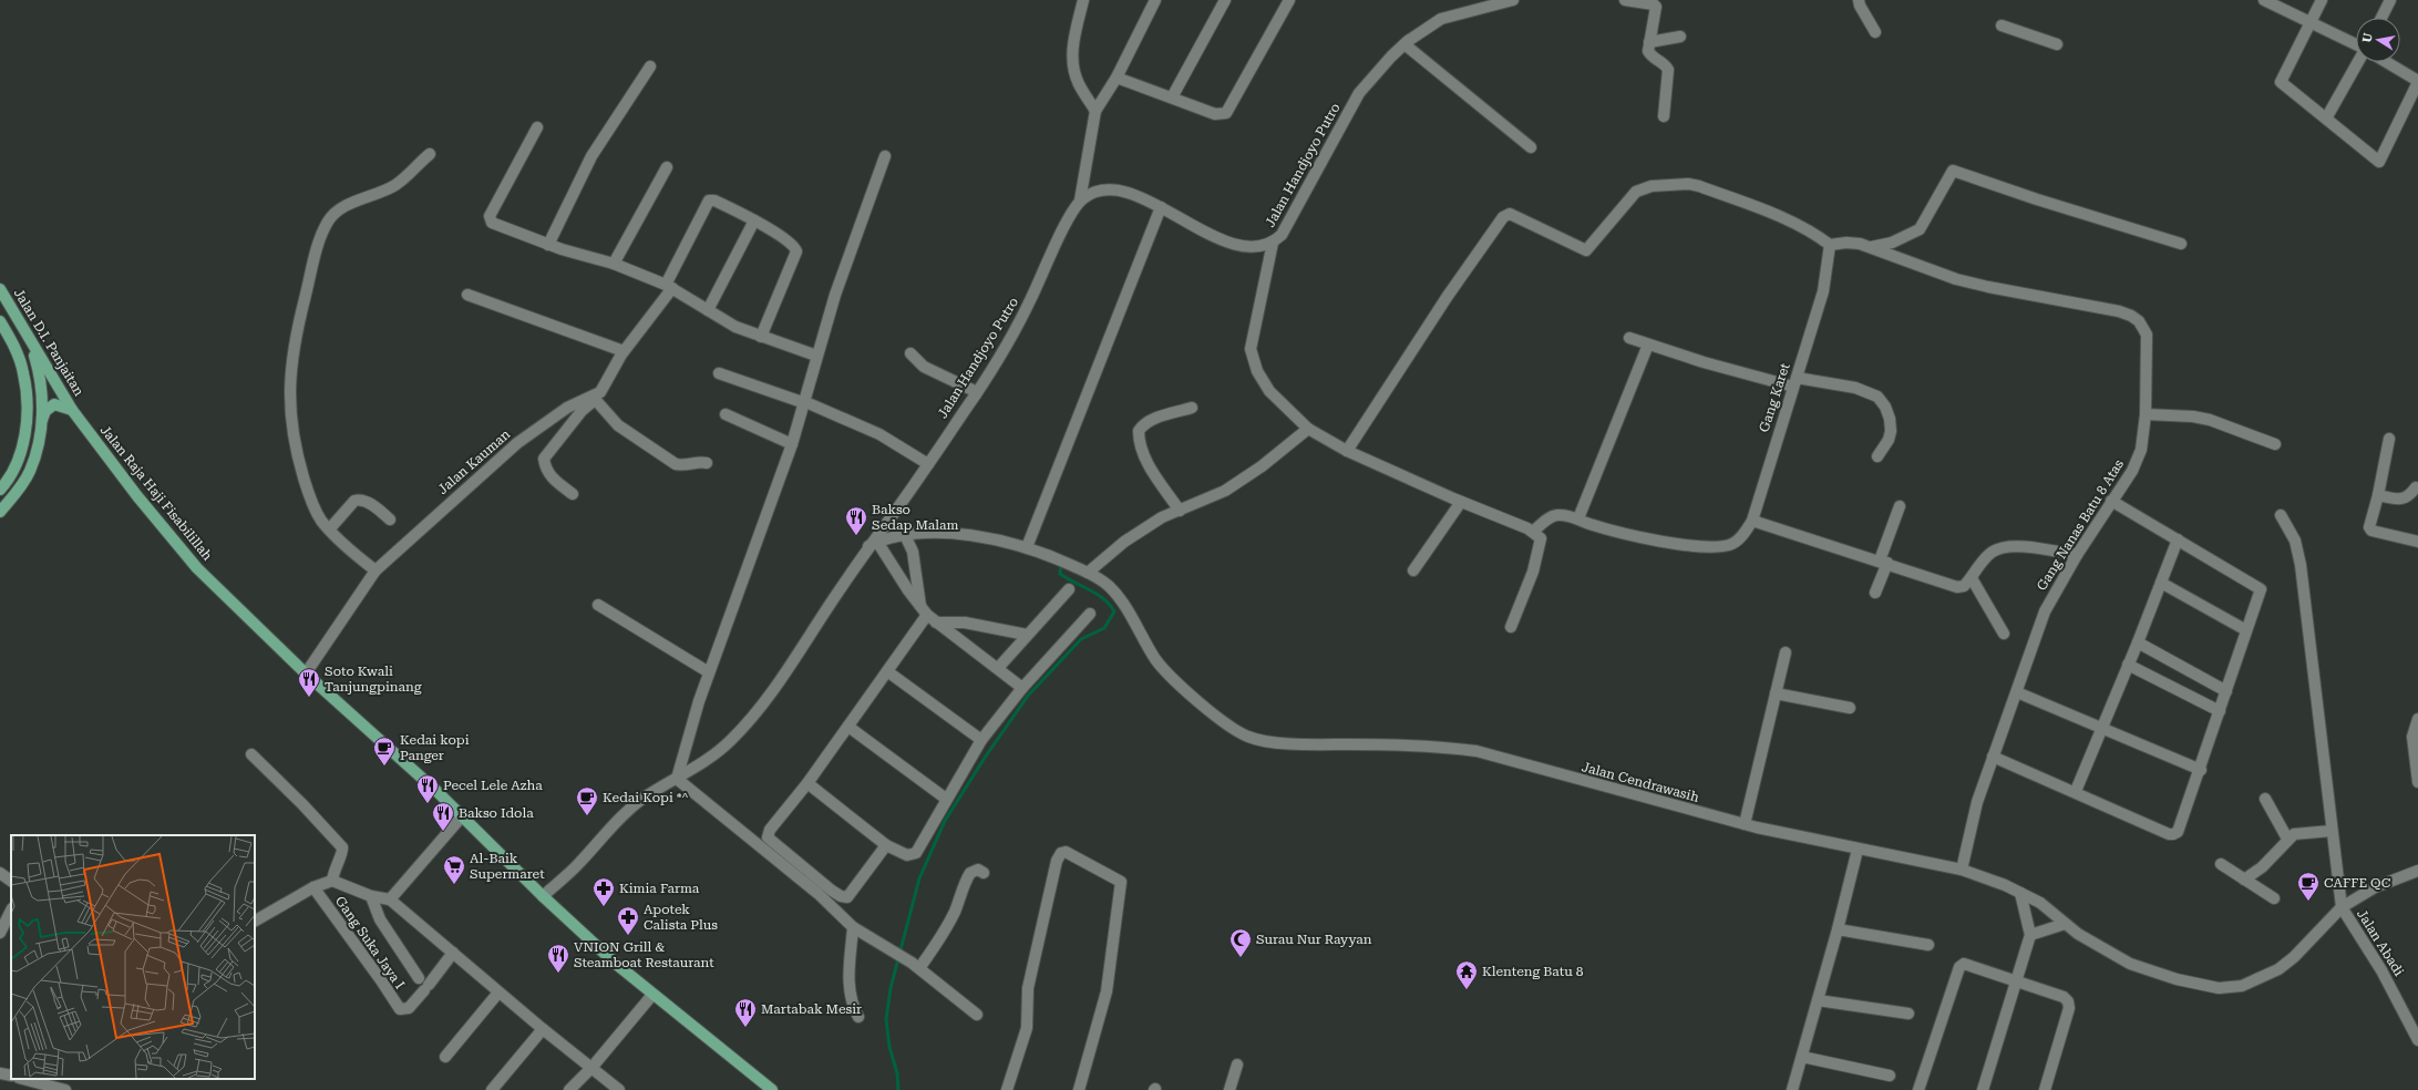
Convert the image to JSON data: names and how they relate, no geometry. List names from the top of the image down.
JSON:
{
  "streets": {
    "main road": ["Jalan D.I. Panjaitan", "Jalan Raja Haji Fisabilillah"],
    "street": [
      "Jalan Handjoyo Putro",
      "Gang Karet",
      "Jalan Kauman",
      "Gang Nanas Batu 8 Atas",
      "Jalan Cendrawasih",
      "Gang Suka Jaya I",
      "Jalan Abadi"
    ]
  },
  "crossings": [
    ["Jalan Handjoyo Putro", "Jalan Raja Haji Fisabilillah"],
    ["Jalan Handjoyo Putro", "Jalan Cendrawasih"],
    ["Jalan D.I. Panjaitan", "Jalan Raja Haji Fisabilillah"],
    ["Gang Karet", "Gang Nanas Batu 8 Atas"],
    ["Jalan Kauman", "Jalan Raja Haji Fisabilillah"],
    ["Gang Nanas Batu 8 Atas", "Jalan Cendrawasih"],
    ["Jalan Cendrawasih", "Jalan Abadi"]
  ],
  "places": {
    "restaurant": [
      "Bakso Sedap Malam",
      "Soto Kwali Tanjungpinang",
      "Pecel Lele Azha",
      "Bakso Idola",
      "VNION Grill & Steamboat Restaurant",
      "Martabak Mesir"
    ],
    "cafe": ["Kedai kopi Panger", "Kedai Kopi *^", "CAFFE QC"],
    "supermarket": ["Al-Baik Supermaret"],
    "pharmacy": ["Kimia Farma", "Apotek Calista Plus"],
    "mosque": ["Surau Nur Rayyan"],
    "temple": ["Klenteng Batu 8"]
  },
  "north": "left"
}
